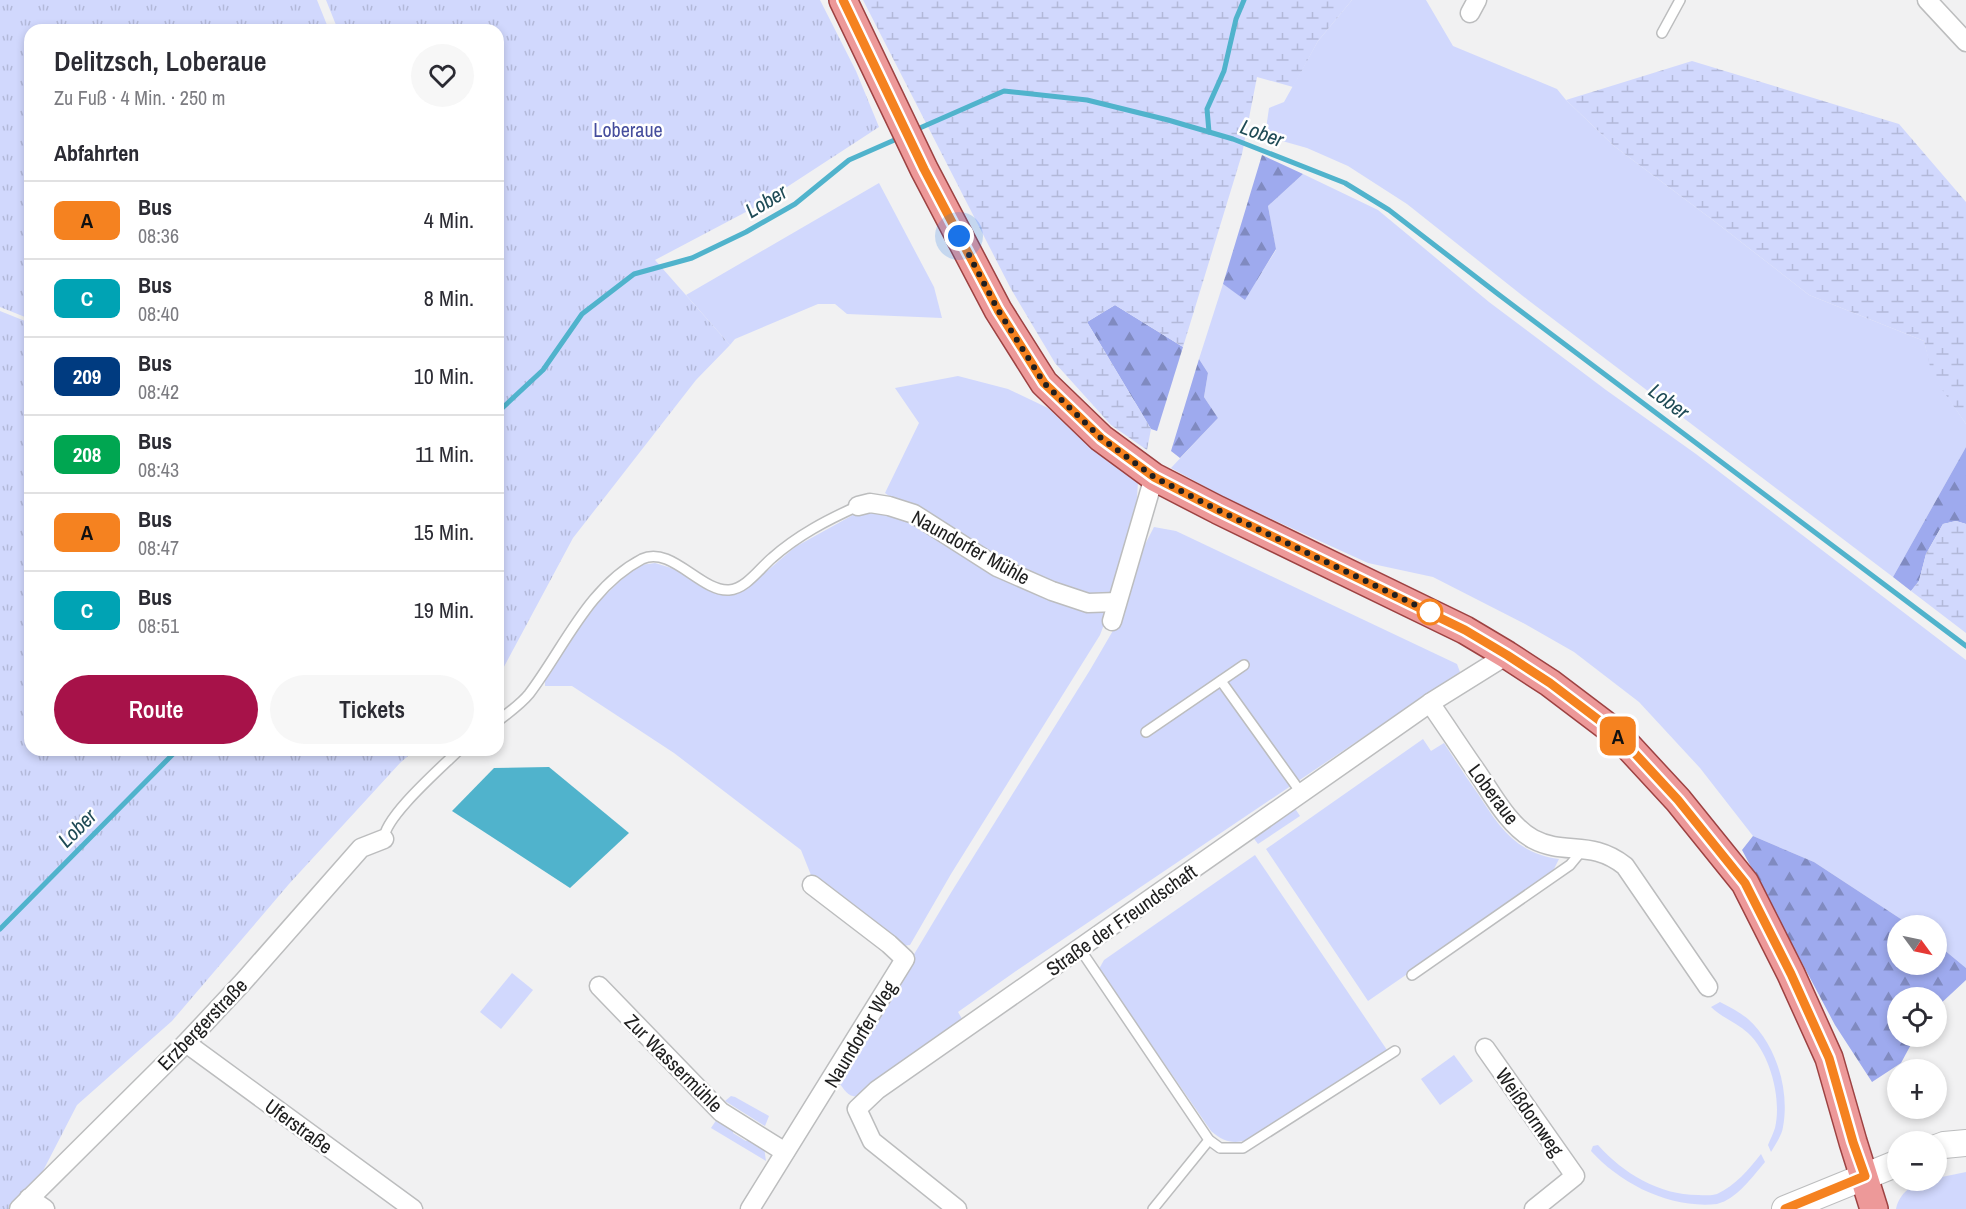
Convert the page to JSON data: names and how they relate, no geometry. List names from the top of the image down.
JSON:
{
  "streets": {
    "street": [
      "Naundorfer Mühle",
      "Loberaue",
      "Straße der Freundschaft",
      "Erzbergerstraße",
      "Naundorfer Weg",
      "Zur Wassermühle",
      "Weißdornweg",
      "Uferstraße"
    ]
  },
  "crossings": [
    ["Loberaue", "Straße der Freundschaft"],
    ["Erzbergerstraße", "Uferstraße"],
    ["Naundorfer Weg", "Zur Wassermühle"]
  ],
  "water": ["Lober"],
  "parks": ["Loberaue"],
  "lines": ["bus line A"],
  "north": "bottom right",
  "page": {
    "on_map": "A",
    "heading": [
      ["Delitzsch, Loberaue", "Zu Fuß · 4 Min. · 250 m"],
      "Abfahrten"
    ],
    "list": [
      {
        "mark": "A",
        "name": "Bus",
        "note": "08:36",
        "value": "4 Min."
      },
      {
        "mark": "C",
        "name": "Bus",
        "note": "08:40",
        "value": "8 Min."
      },
      {
        "mark": "209",
        "name": "Bus",
        "note": "08:42",
        "value": "10 Min."
      },
      {
        "mark": "208",
        "name": "Bus",
        "note": "08:43",
        "value": "11 Min."
      },
      {
        "mark": "A",
        "name": "Bus",
        "note": "08:47",
        "value": "15 Min."
      },
      {
        "mark": "C",
        "name": "Bus",
        "note": "08:51",
        "value": "19 Min."
      }
    ],
    "buttons": ["Route", "Tickets"],
    "map_buttons": ["+", "−"]
  }
}
